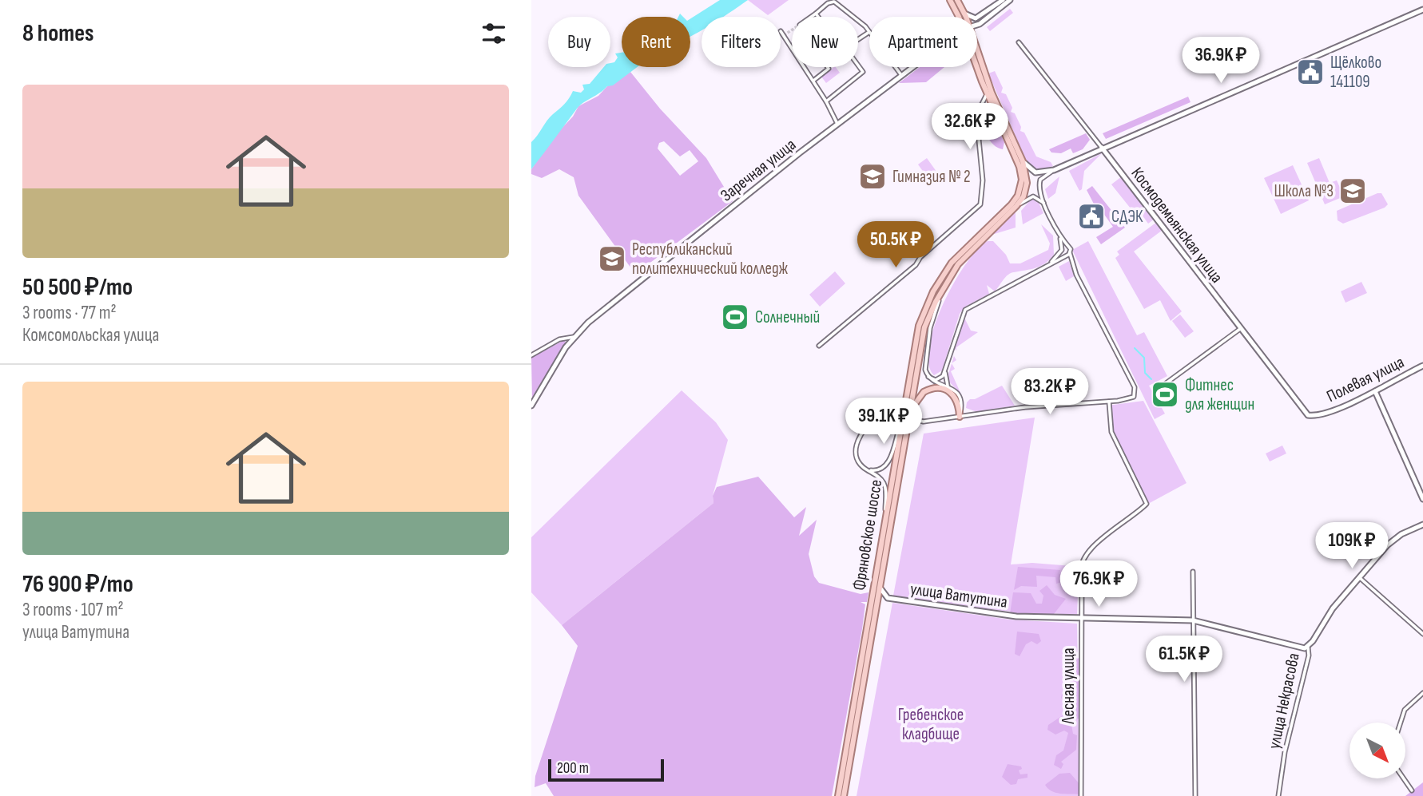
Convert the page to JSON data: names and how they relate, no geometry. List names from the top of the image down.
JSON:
{
  "streets": {
    "main road": ["Фряновское шоссе"],
    "street": [
      "Заречная улица",
      "Космодемьянская улица",
      "Полевая улица",
      "улица Ватутина",
      "Лесная улица",
      "улица Некрасова"
    ]
  },
  "crossings": [
    ["Космодемьянская улица", "Полевая улица"],
    ["Фряновское шоссе", "улица Ватутина"],
    ["улица Ватутина", "Лесная улица"],
    ["улица Ватутина", "улица Некрасова"]
  ],
  "parks": ["Гребенское кладбище"],
  "places": {
    "public building": ["Щёлково 141109", "СДЭК"],
    "school or university": ["Гимназия № 2", "Школа №3", "Республиканский политехнический колледж"],
    "sports": ["Солнечный", "Фитнес для женщин"]
  },
  "scale_bar": "200 m",
  "north": "bottom right",
  "page": {
    "heading": "8 homes",
    "chip": [
      "Buy",
      "Rent",
      "Filters",
      "New",
      "Apartment"
    ],
    "price": [
      "36.9K ₽",
      "32.6K ₽",
      "50.5K ₽",
      "83.2K ₽",
      "39.1K ₽",
      "109K ₽",
      "76.9K ₽",
      "61.5K ₽"
    ],
    "list": [
      {
        "name": "50 500 ₽/mo",
        "note": "3 rooms · 77 m² · Комсомольская улица"
      },
      {
        "name": "76 900 ₽/mo",
        "note": "3 rooms · 107 m² · улица Ватутина"
      }
    ],
    "scale": "200 m"
  }
}
